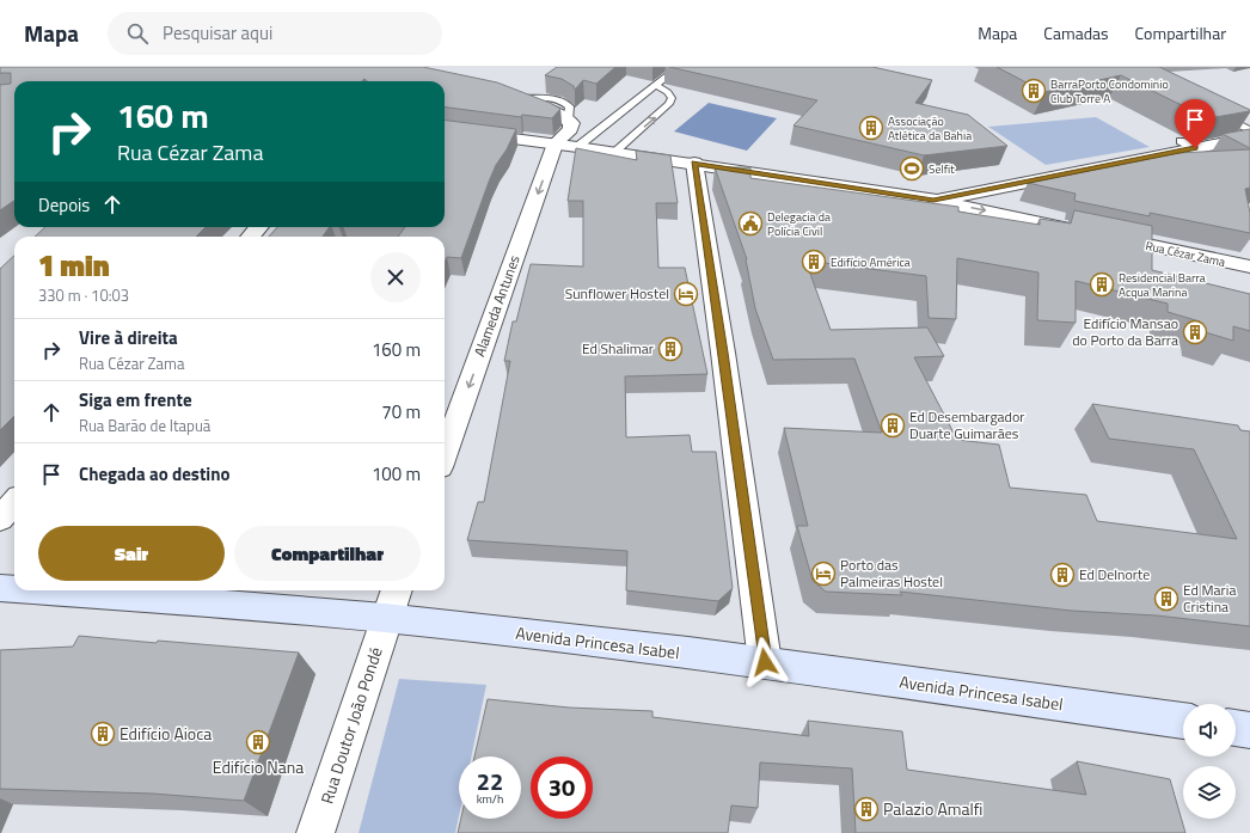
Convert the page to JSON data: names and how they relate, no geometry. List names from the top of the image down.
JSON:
{
  "streets": {
    "main road": ["Avenida Princesa Isabel"],
    "street": ["Rua Cézar Zama", "Alameda Antunes", "Rua Doutor João Pondé"]
  },
  "crossings": [
    ["Rua Cézar Zama", "Alameda Antunes"],
    ["Avenida Princesa Isabel", "Rua Doutor João Pondé"]
  ],
  "one_way": ["Alameda Antunes"],
  "places": {
    "building": [
      "BarraPorto Condominio Club Torre A",
      "Associação Atlética da Bahia",
      "Edifício América",
      "Residencial Barra Acqua Marina",
      "Edifício Mansao do Porto da Barra",
      "Ed Shalimar",
      "Ed Desembargador Duarte Guimarães",
      "Ed Delnorte",
      "Ed Maria Cristina",
      "Edifício Aioca",
      "Edifício Nana",
      "Palazio Amalfi"
    ],
    "sports": ["Selfit"],
    "public building": ["Delegacia da Polícia Civil"],
    "hotel": ["Sunflower Hostel", "Porto das Palmeiras Hostel"]
  },
  "page": {
    "header": "Mapa",
    "search": "Pesquisar aqui",
    "nav": ["Mapa", "Camadas", "Compartilhar"],
    "turn": ["160 m", "Rua Cézar Zama"],
    "then": "Depois",
    "heading": ["1 min", "330 m · 10:03"],
    "list": [
      {
        "name": "Vire à direita",
        "note": "Rua Cézar Zama",
        "value": "160 m"
      },
      {
        "name": "Siga em frente",
        "note": "Rua Barão de Itapuã",
        "value": "70 m"
      },
      {
        "name": "Chegada ao destino",
        "value": "100 m"
      }
    ],
    "buttons": ["Sair", "Compartilhar"],
    "speed": "22 km/h",
    "limit": "30"
  }
}
